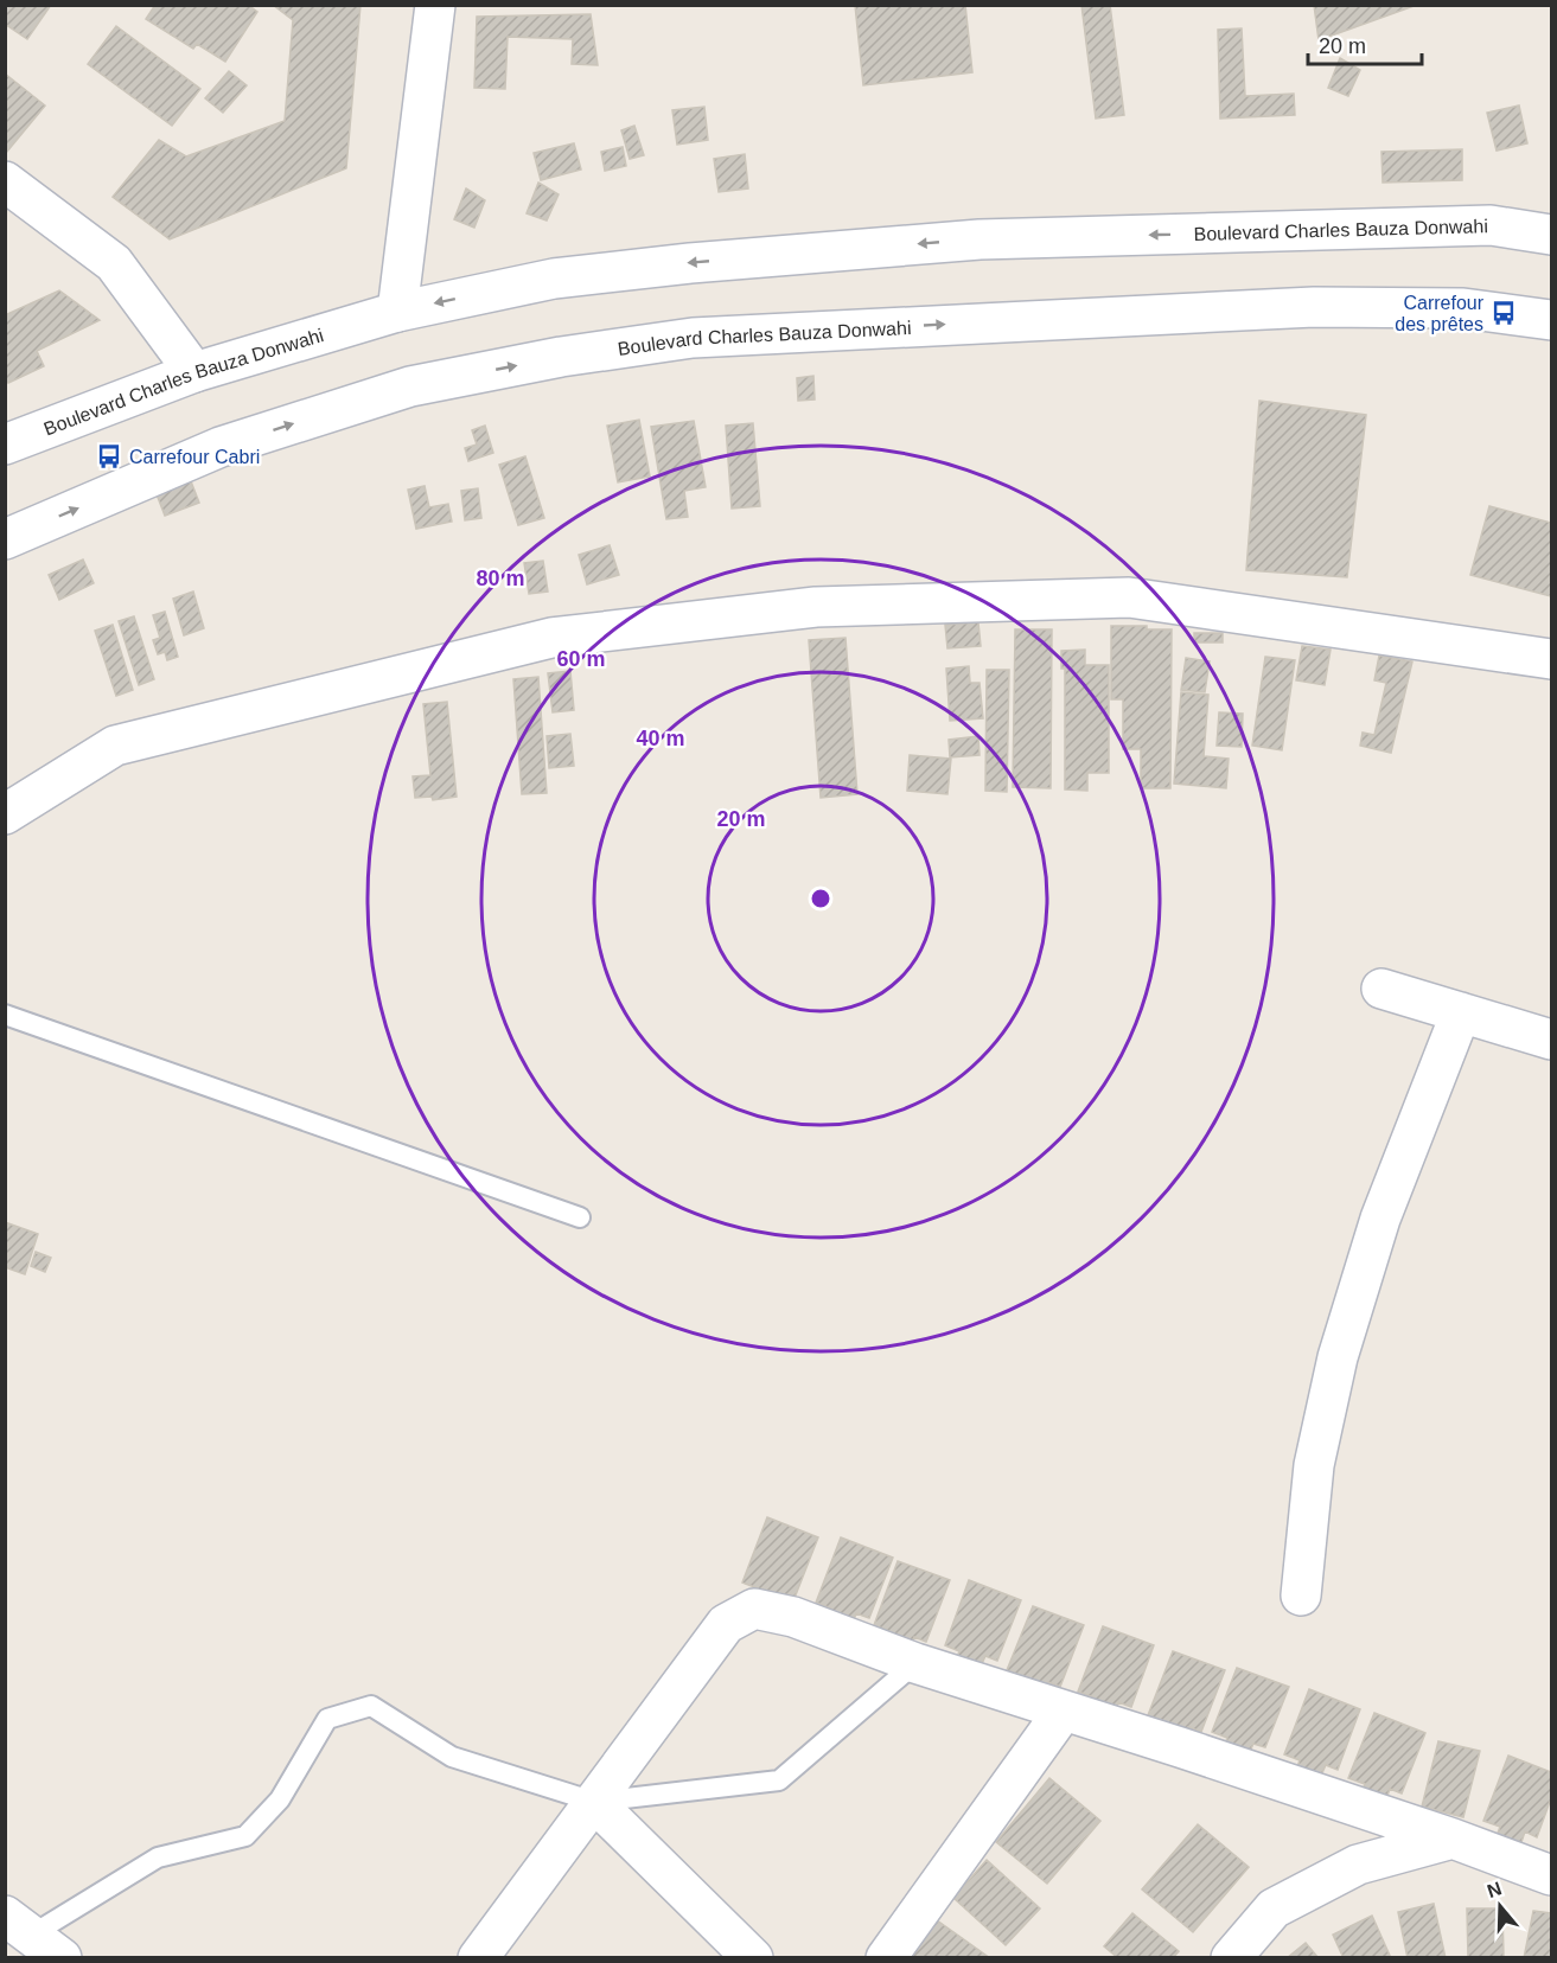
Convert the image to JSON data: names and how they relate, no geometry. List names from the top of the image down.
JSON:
{
  "streets": {
    "street": ["Boulevard Charles Bauza Donwahi"]
  },
  "places": {
    "bus stop": ["Carrefour des prêtes", "Carrefour Cabri"]
  },
  "scale_bar": "20 m",
  "north": "top",
  "rings": [
    "80 m",
    "60 m",
    "40 m",
    "20 m"
  ]
}
